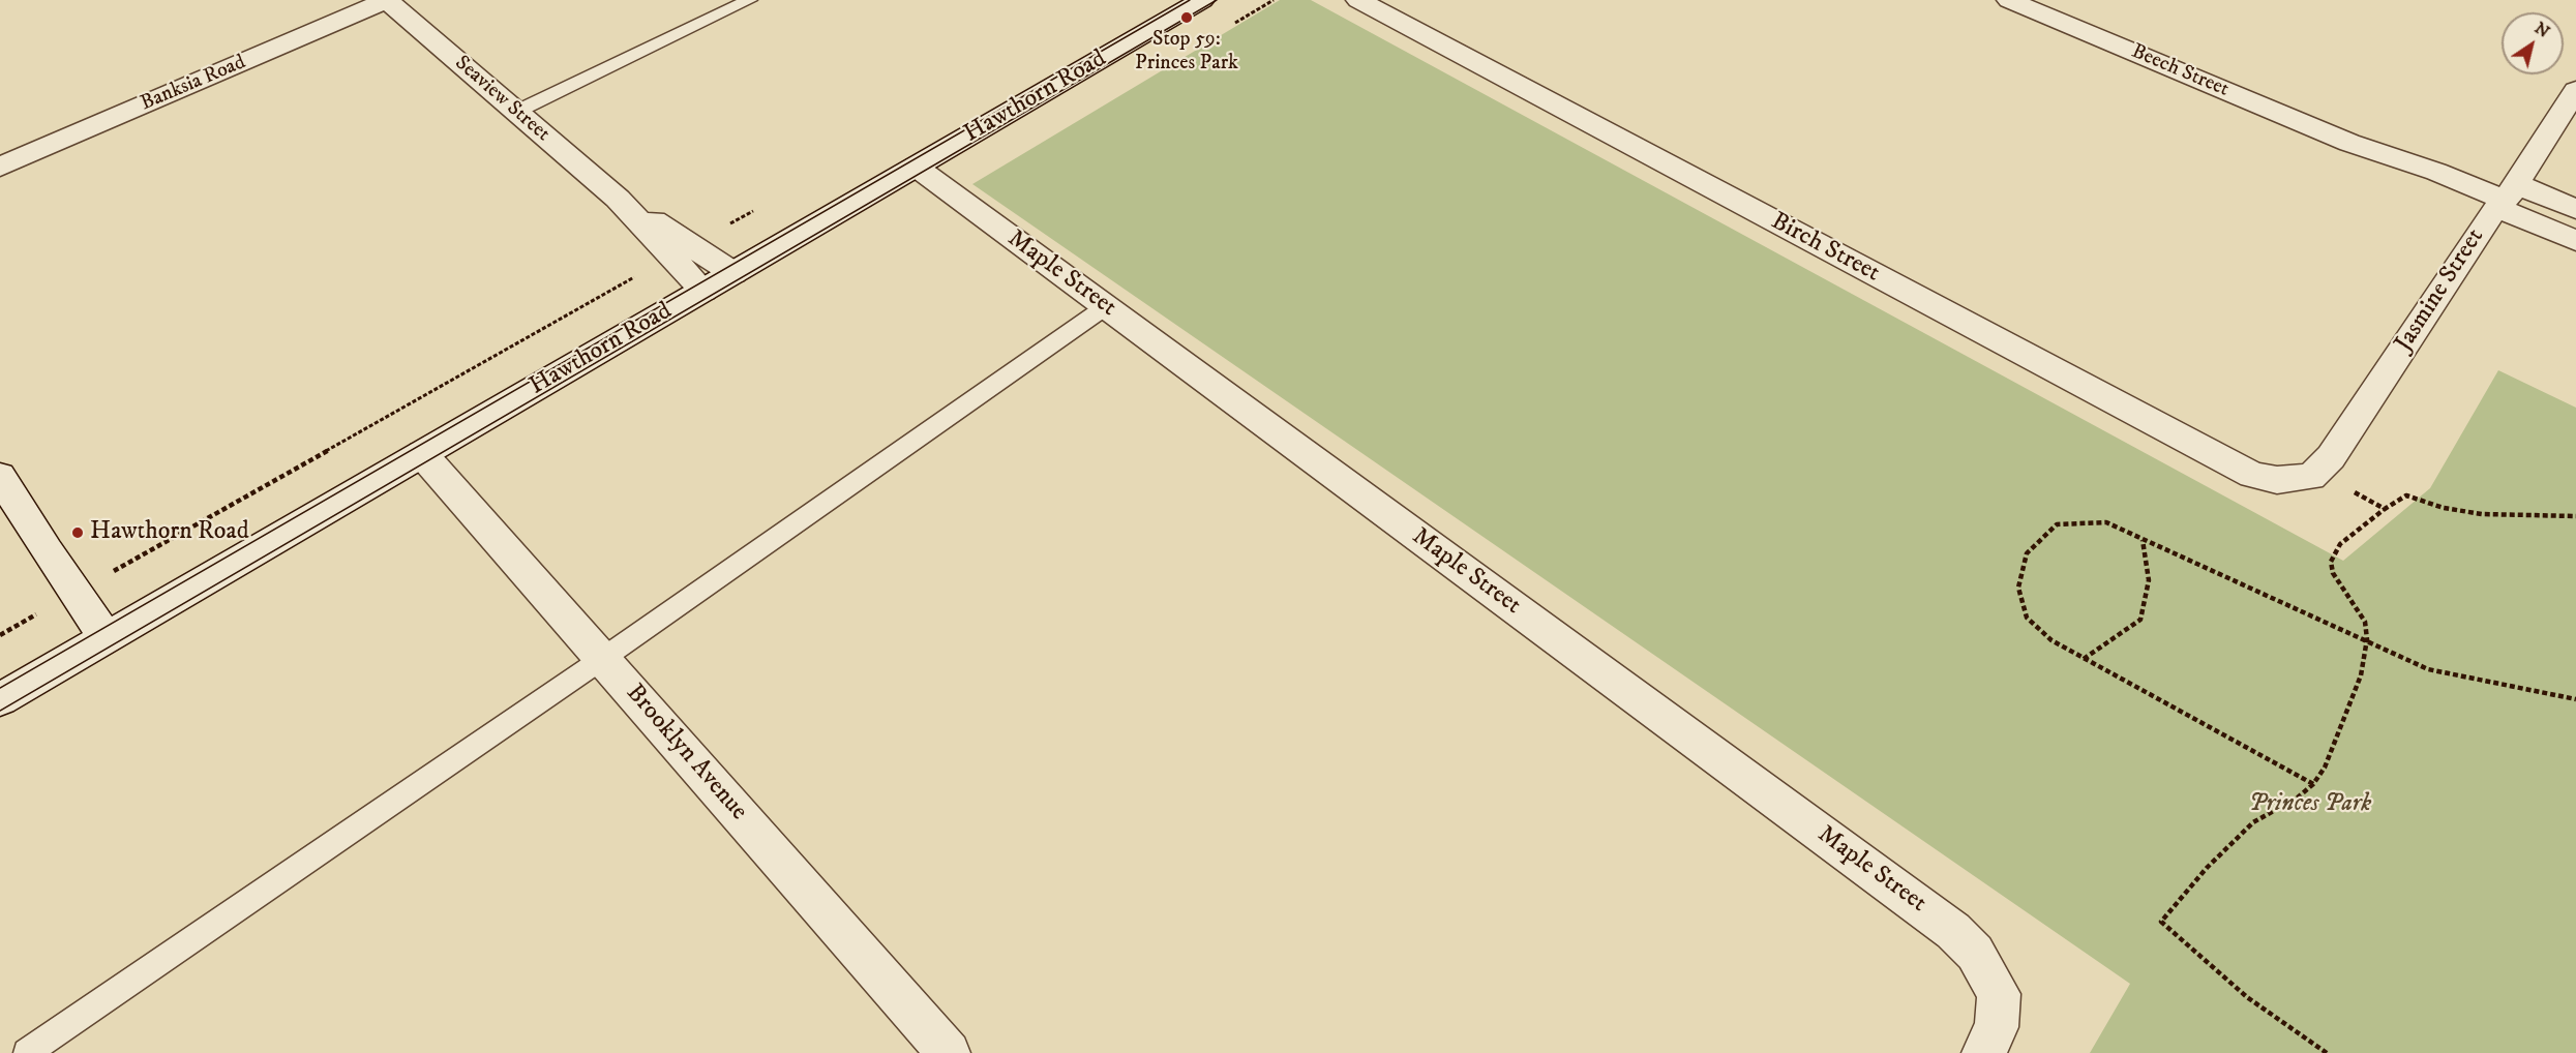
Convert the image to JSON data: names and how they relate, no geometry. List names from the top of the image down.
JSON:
{
  "streets": {
    "street": [
      "Beech Street",
      "Banksia Road",
      "Hawthorn Road",
      "Seaview Street",
      "Birch Street",
      "Maple Street",
      "Jasmine Street",
      "Brooklyn Avenue"
    ]
  },
  "crossings": [
    ["Beech Street", "Jasmine Street"],
    ["Banksia Road", "Seaview Street"],
    ["Hawthorn Road", "Seaview Street"],
    ["Hawthorn Road", "Maple Street"],
    ["Hawthorn Road", "Brooklyn Avenue"],
    ["Birch Street", "Jasmine Street"]
  ],
  "parks": ["Princes Park"],
  "places": ["Stop 59: Princes Park", "Hawthorn Road"],
  "north": "top right"
}
